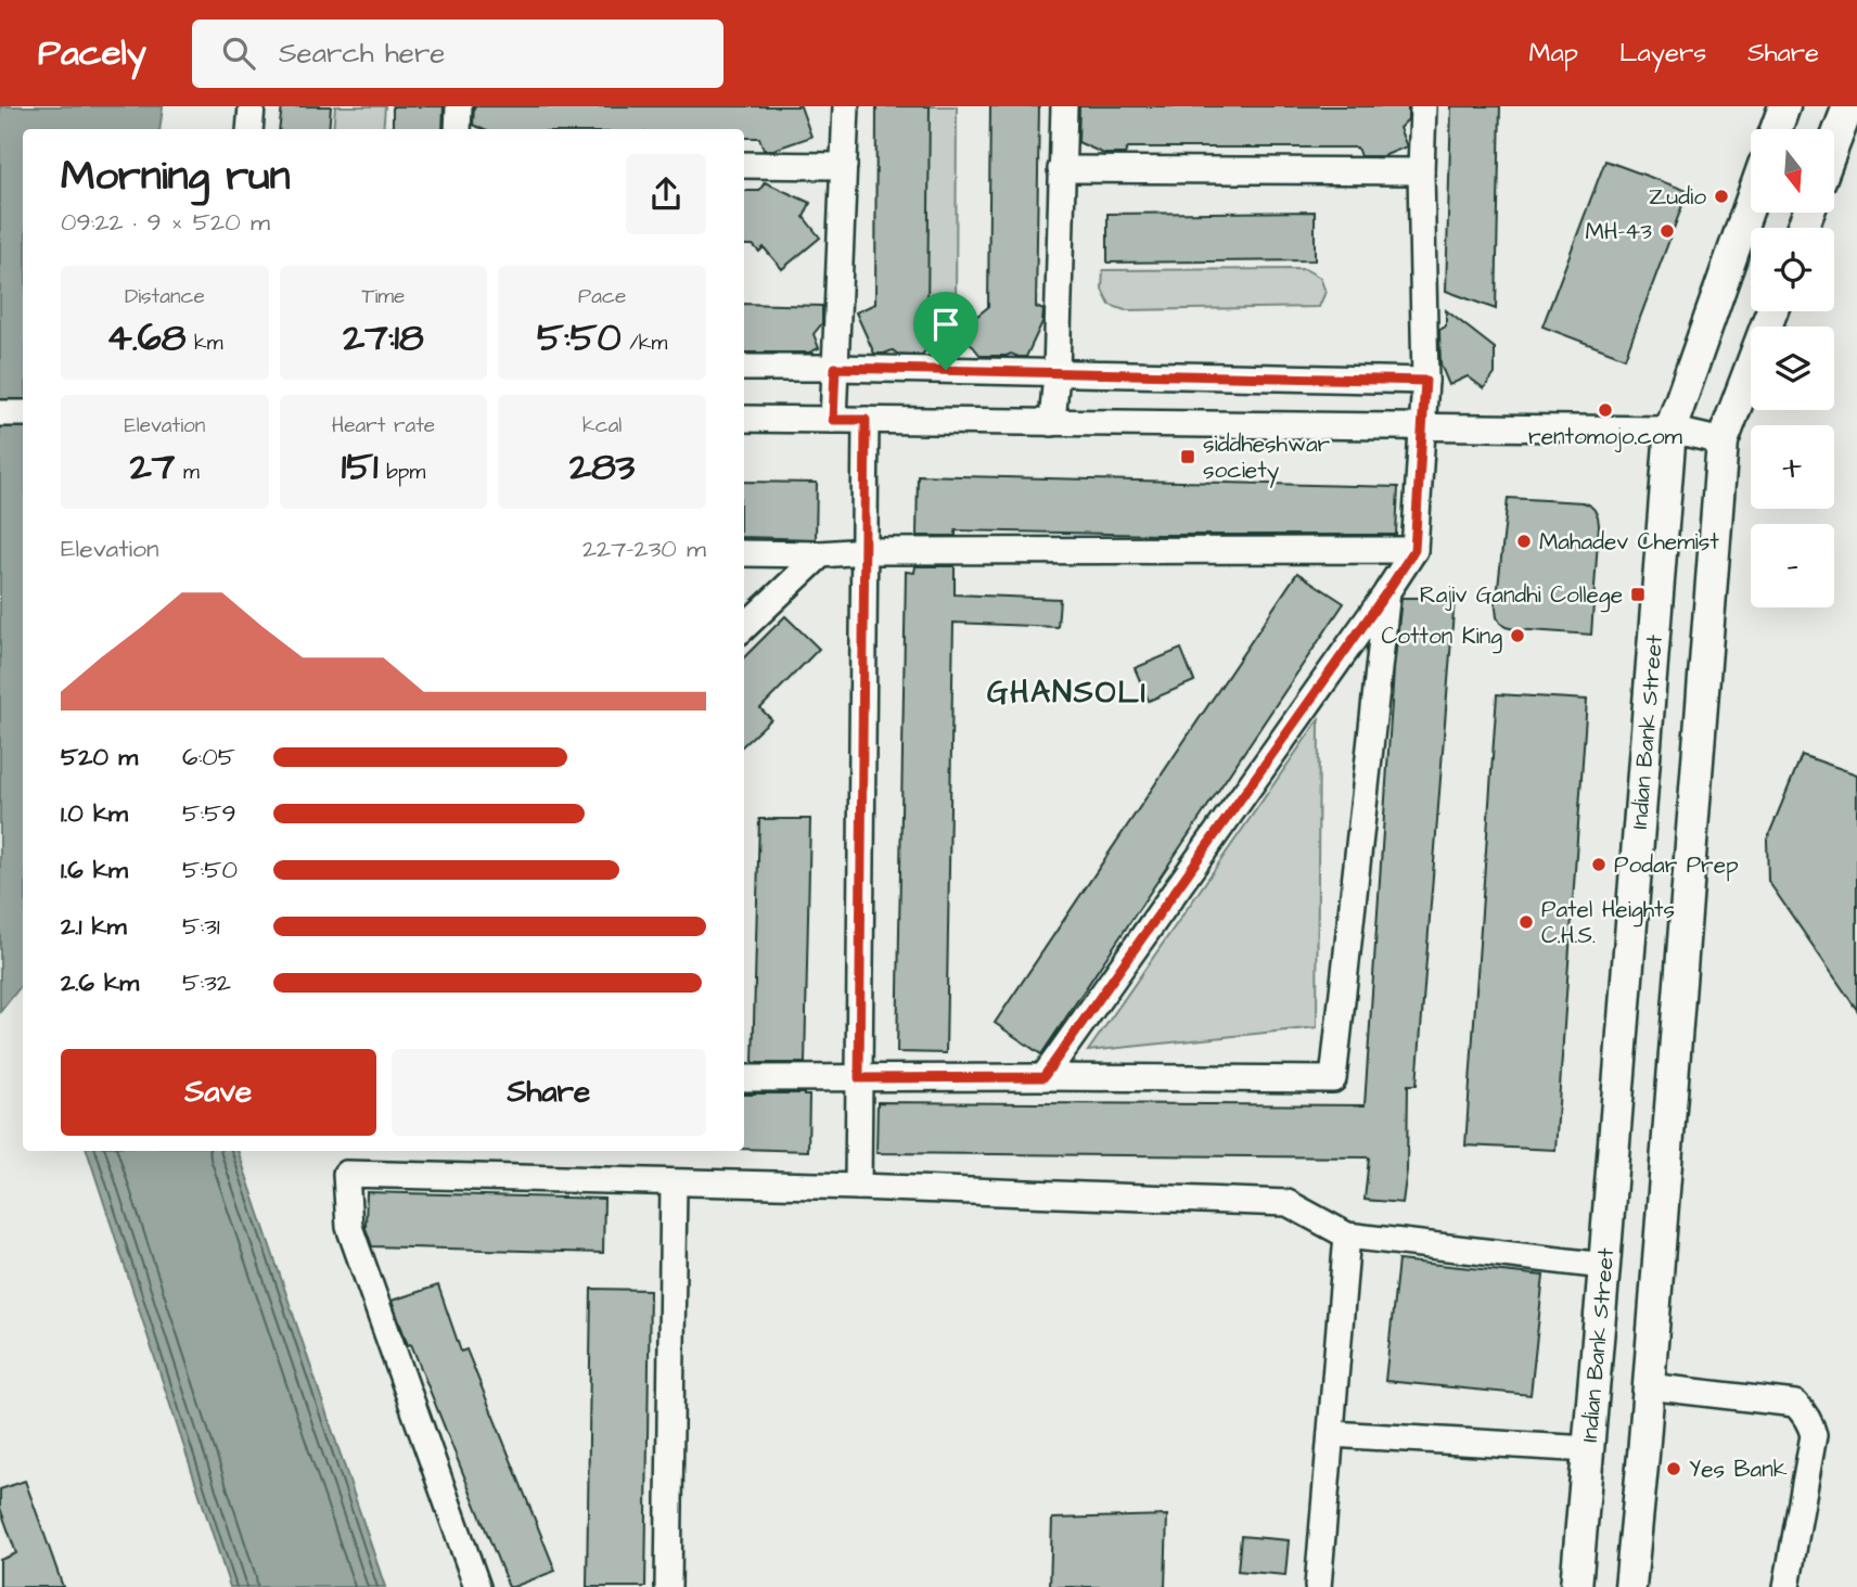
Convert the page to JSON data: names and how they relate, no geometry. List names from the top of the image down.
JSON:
{
  "streets": {
    "street": ["Indian Bank Street"]
  },
  "districts": ["GHANSOLI"],
  "places": {
    "other": [
      "Zudio",
      "MH-43",
      "rentomojo.com",
      "Mahadev Chemist",
      "Cotton King",
      "Podar Prep",
      "Patel Heights C.H.S.",
      "Yes Bank"
    ],
    "transit": ["siddheshwar society", "Rajiv Gandhi College"]
  },
  "north": "bottom",
  "page": {
    "header": "Pacely",
    "search": "Search here",
    "nav": ["Map", "Layers", "Share"],
    "map_buttons": ["+", "−"],
    "heading": ["Morning run", "09:22 · 9 × 520 m"],
    "stats": [
      ["Distance", "4.68 km"],
      ["Time", "27:18"],
      ["Pace", "5:50 /km"],
      ["Elevation", "27 m"],
      ["Heart rate", "151 bpm"],
      ["kcal", "283"]
    ],
    "chart": ["Elevation", "227–230 m"],
    "list": [
      {
        "name": "520 m",
        "note": "6:05"
      },
      {
        "name": "1.0 km",
        "note": "5:59"
      },
      {
        "name": "1.6 km",
        "note": "5:50"
      },
      {
        "name": "2.1 km",
        "note": "5:31"
      },
      {
        "name": "2.6 km",
        "note": "5:32"
      }
    ],
    "buttons": ["Save", "Share"]
  }
}
